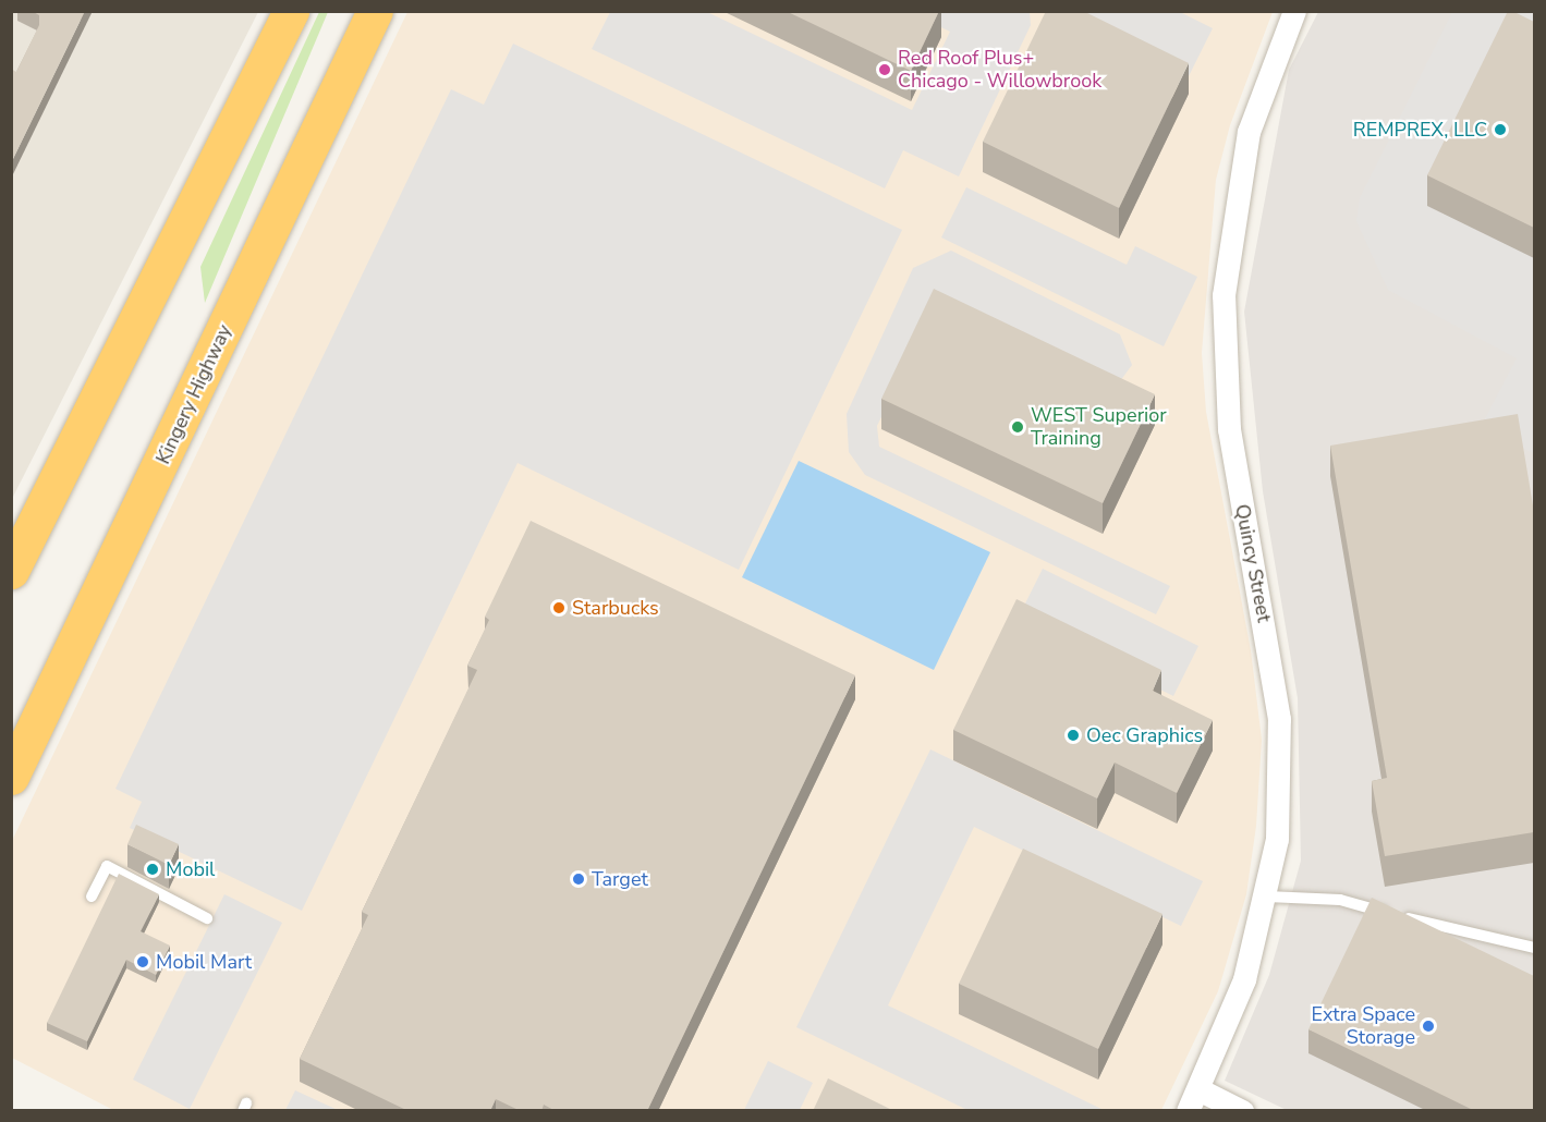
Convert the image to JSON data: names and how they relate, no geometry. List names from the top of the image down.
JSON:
{
  "streets": {
    "highway": ["Kingery Highway"],
    "street": ["Quincy Street"]
  },
  "places": [
    "Red Roof Plus+ Chicago - Willowbrook",
    "REMPREX, LLC",
    "WEST Superior Training",
    "Starbucks",
    "Oec Graphics",
    "Mobil",
    "Target",
    "Mobil Mart",
    "Extra Space Storage"
  ]
}
